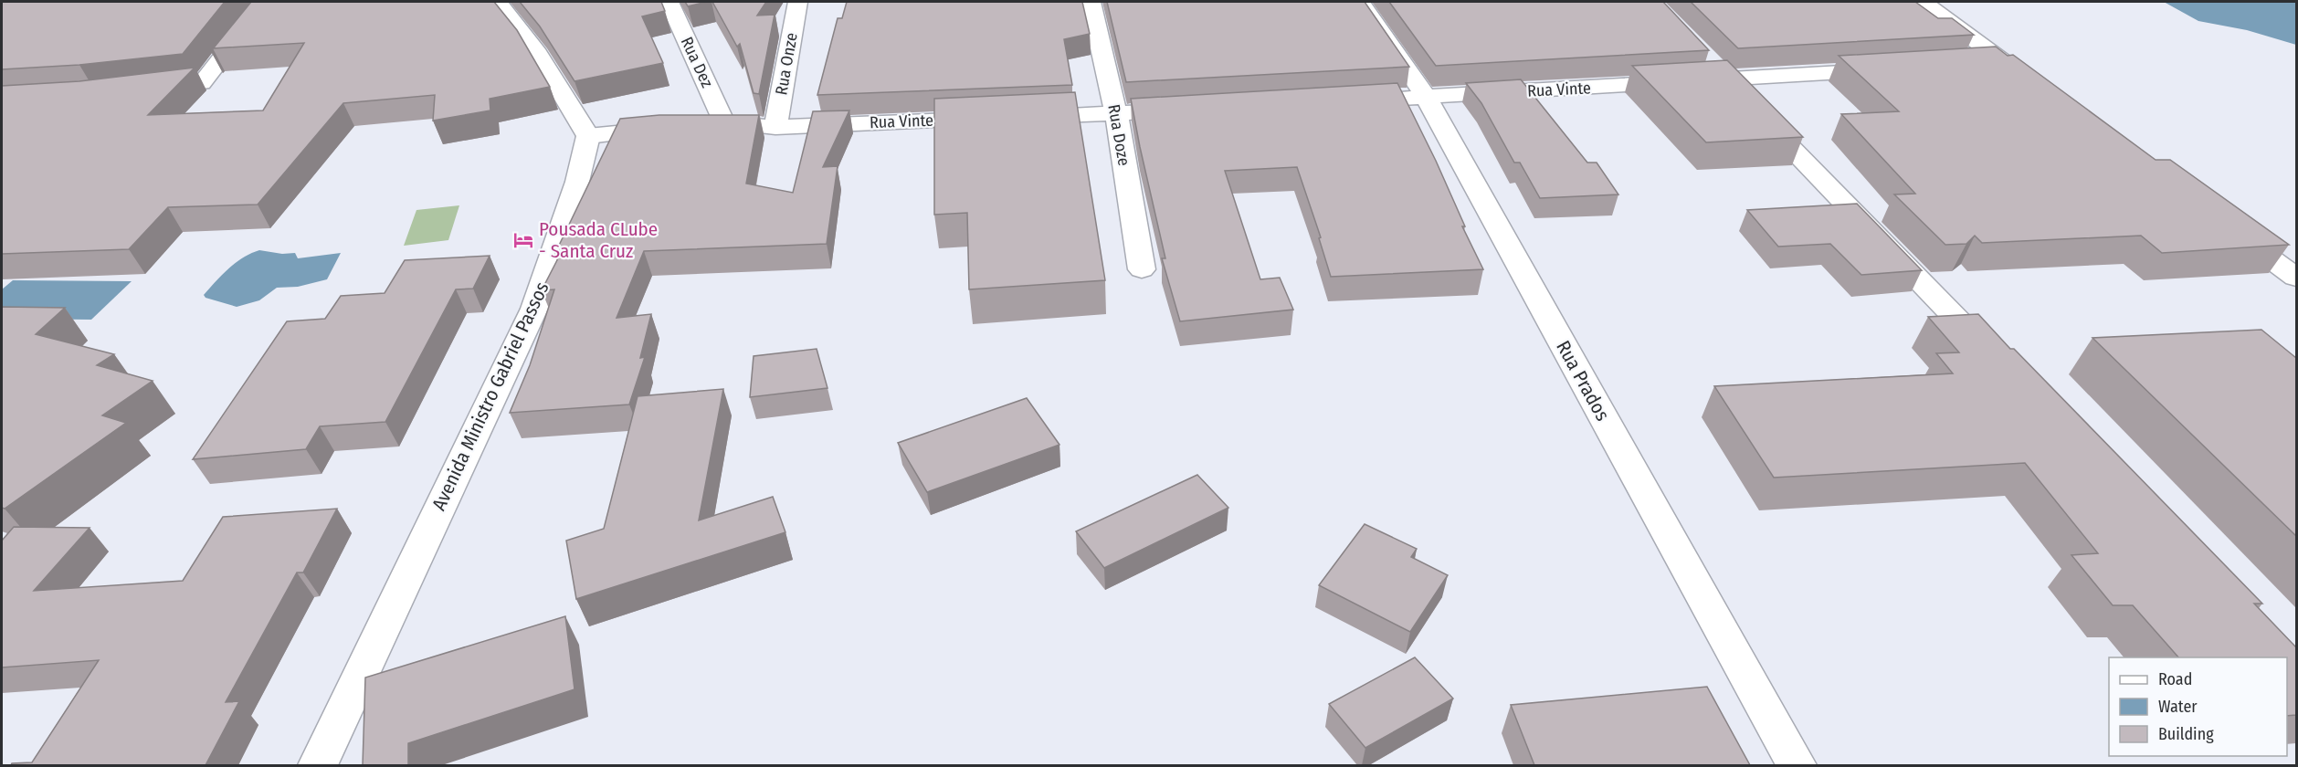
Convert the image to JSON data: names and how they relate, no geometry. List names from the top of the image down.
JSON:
{
  "streets": {
    "street": [
      "Rua Dez",
      "Rua Onze",
      "Rua Vinte",
      "Rua Doze",
      "Rua Prados",
      "Avenida Ministro Gabriel Passos"
    ]
  },
  "crossings": [
    ["Rua Dez", "Rua Vinte"],
    ["Rua Onze", "Rua Vinte"],
    ["Rua Vinte", "Rua Doze"],
    ["Rua Vinte", "Rua Prados"]
  ],
  "places": {
    "hotel": ["Pousada CLube - Santa Cruz"]
  },
  "legend": ["Road", "Water", "Building"]
}
